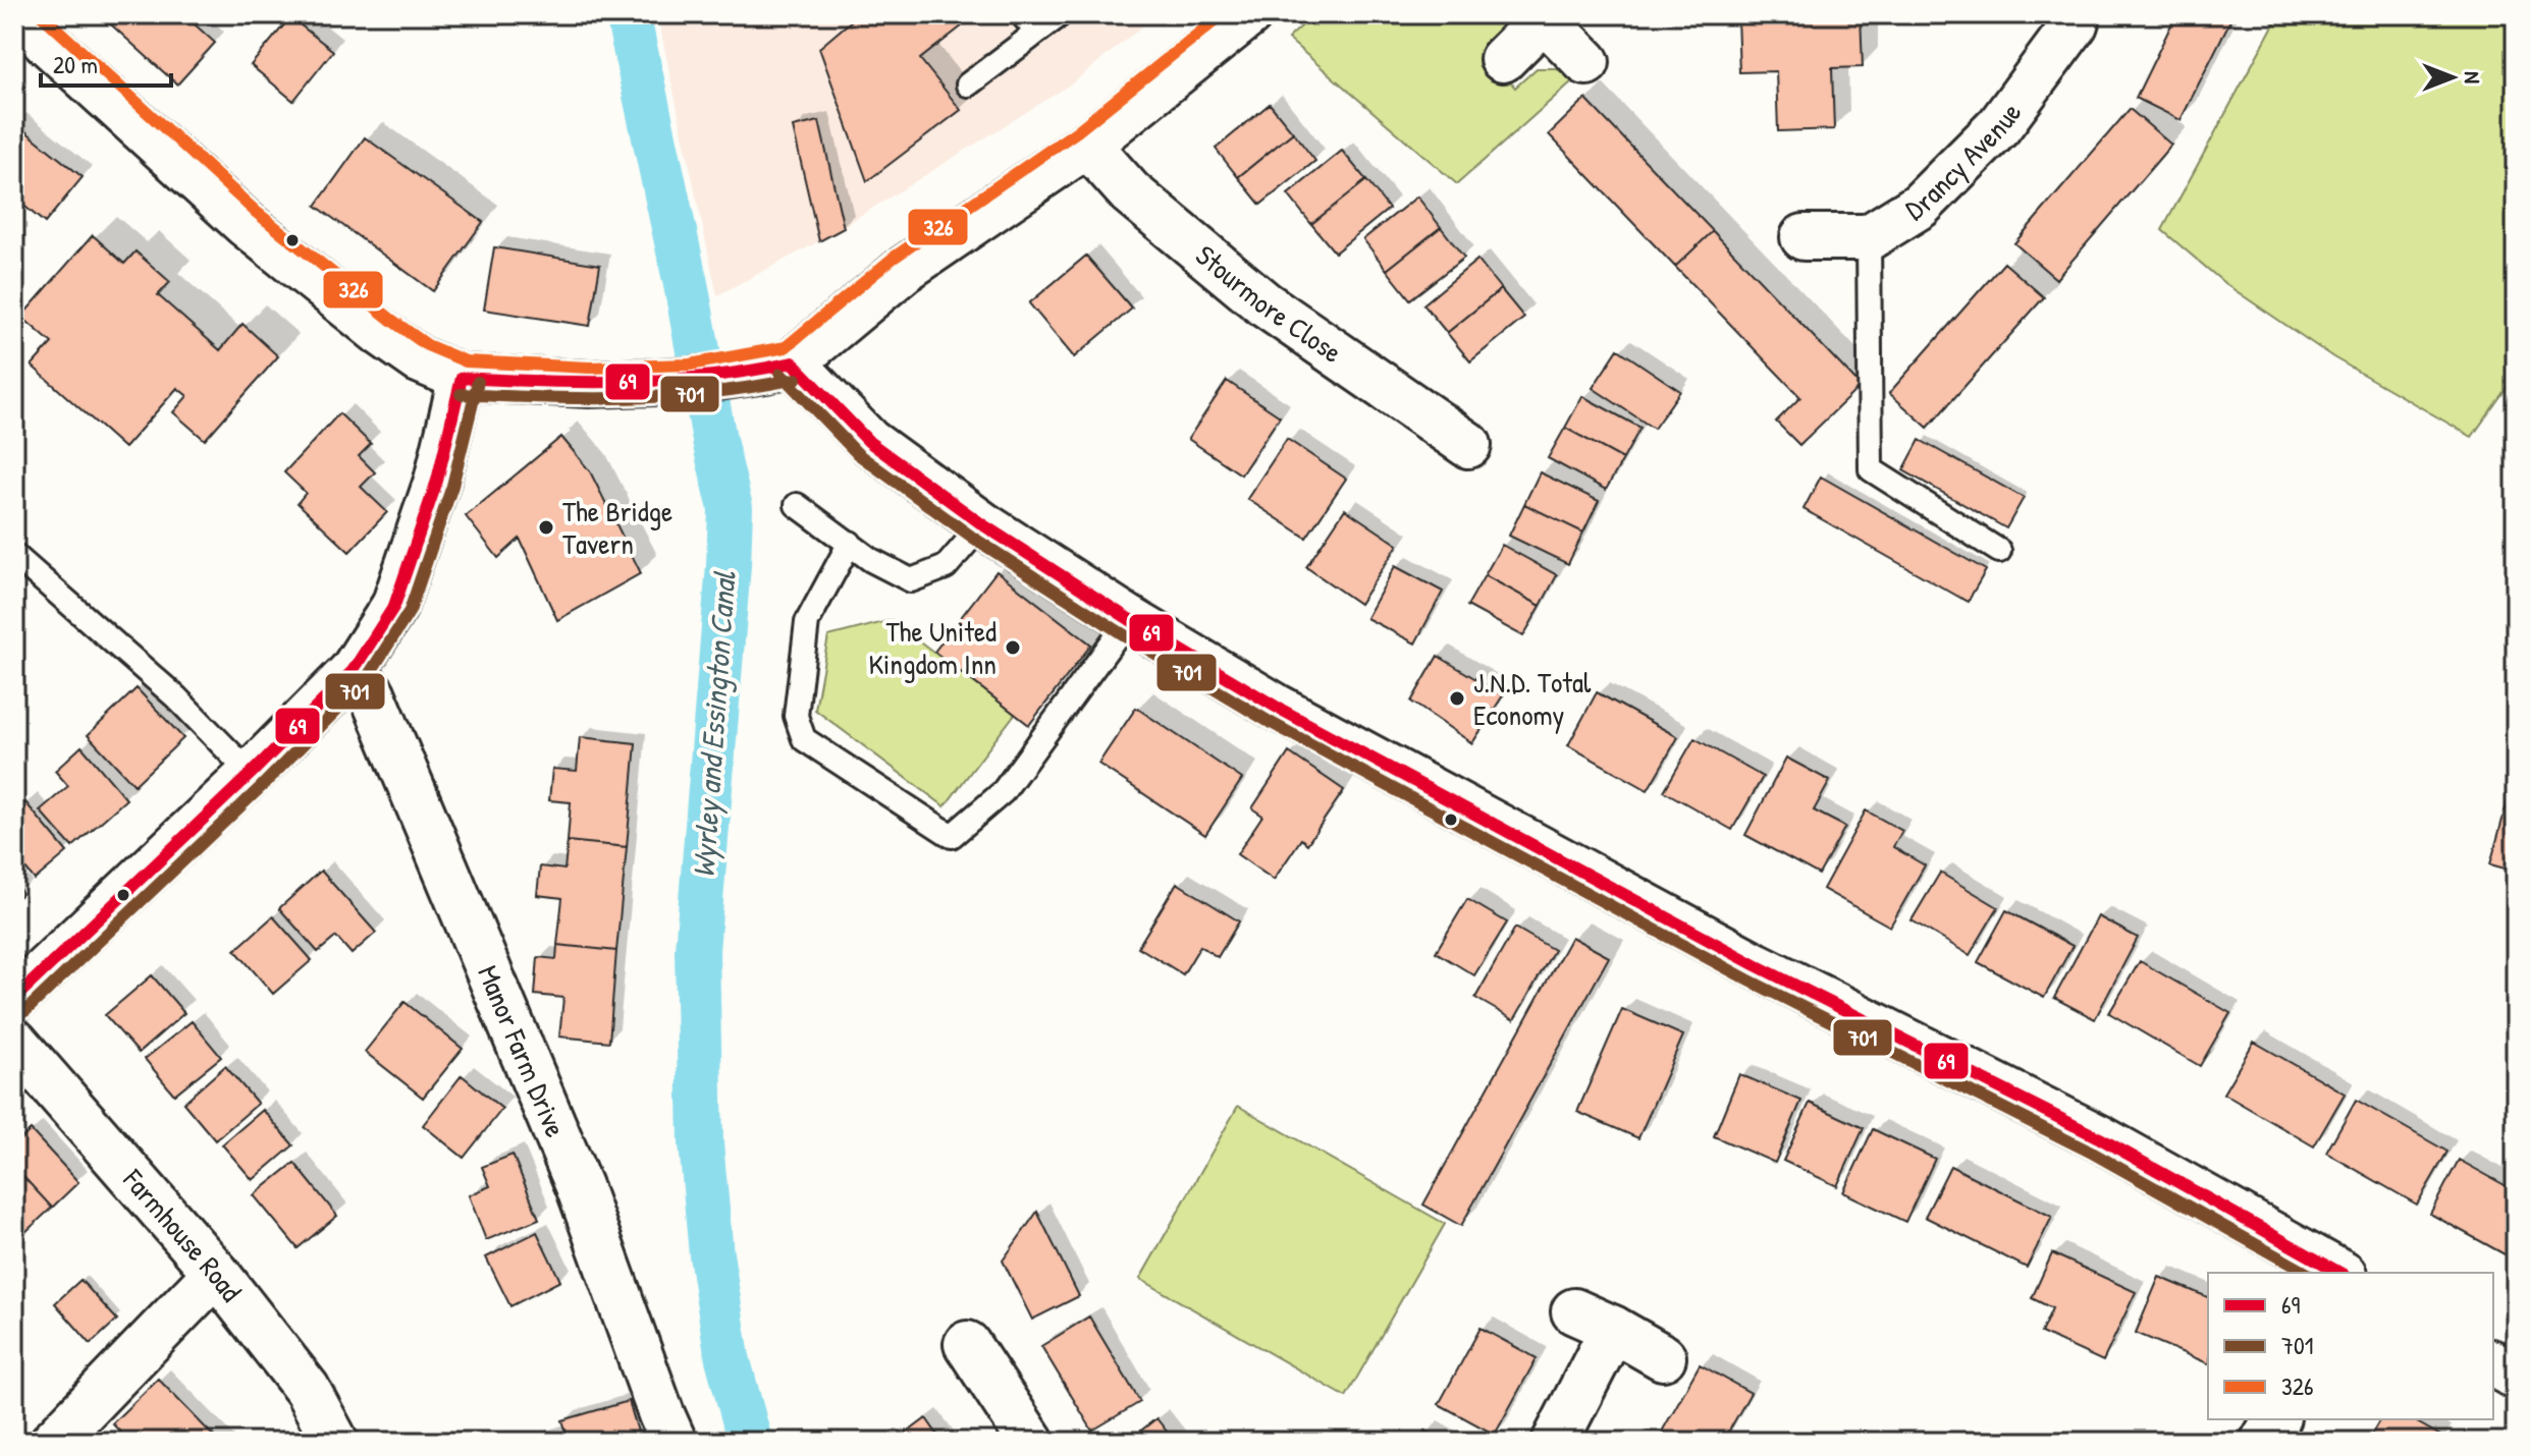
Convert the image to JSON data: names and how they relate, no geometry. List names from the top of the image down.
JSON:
{
  "streets": {
    "street": [
      "Drancy Avenue",
      "Stourmore Close",
      "Manor Farm Drive",
      "Farmhouse Road"
    ]
  },
  "water": ["Wyrley and Essington Canal"],
  "places": ["The Bridge Tavern", "The United Kingdom Inn", "J.N.D. Total Economy"],
  "lines": ["transit line 326", "transit line 69", "transit line 701"],
  "legend": ["69", "701", "326"],
  "scale_bar": "20 m",
  "north": "right"
}
